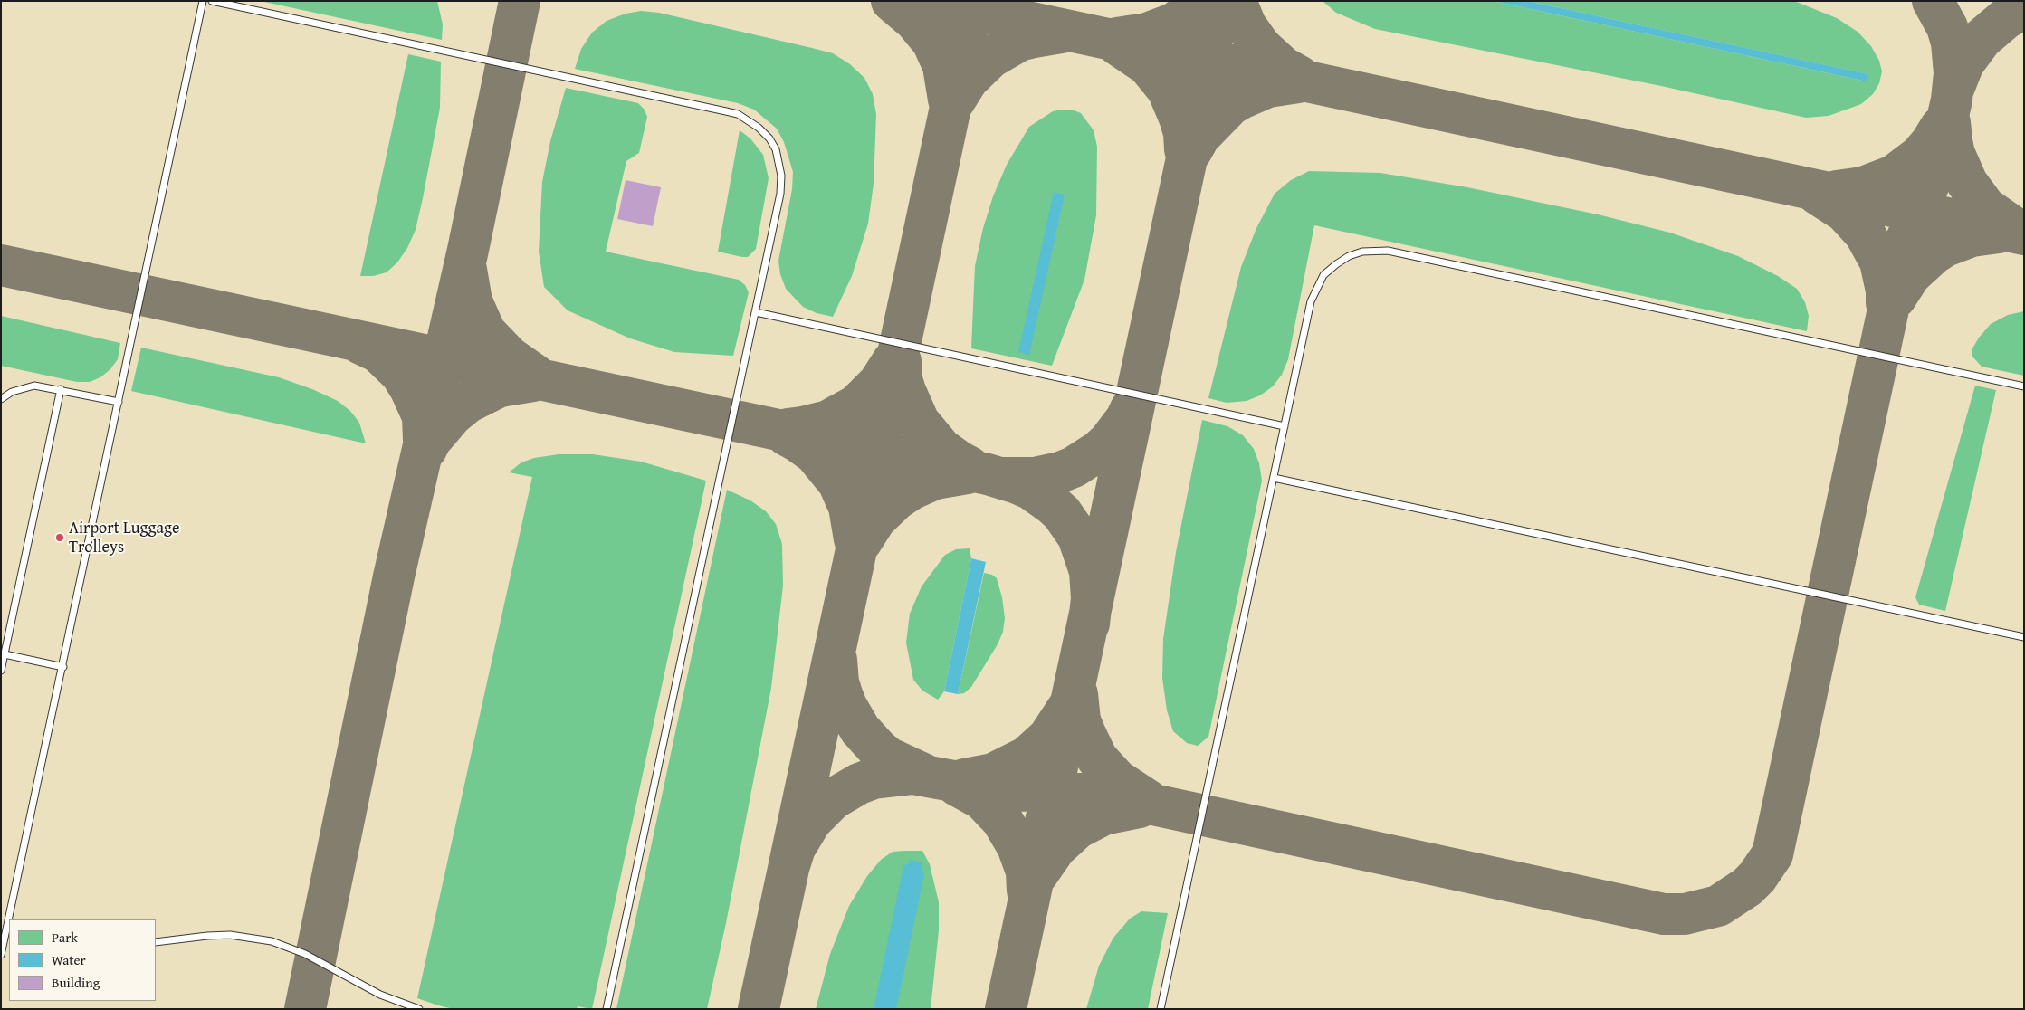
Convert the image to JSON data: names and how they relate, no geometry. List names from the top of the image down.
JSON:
{
  "places": ["Airport Luggage Trolleys"],
  "legend": ["Park", "Water", "Building"]
}
